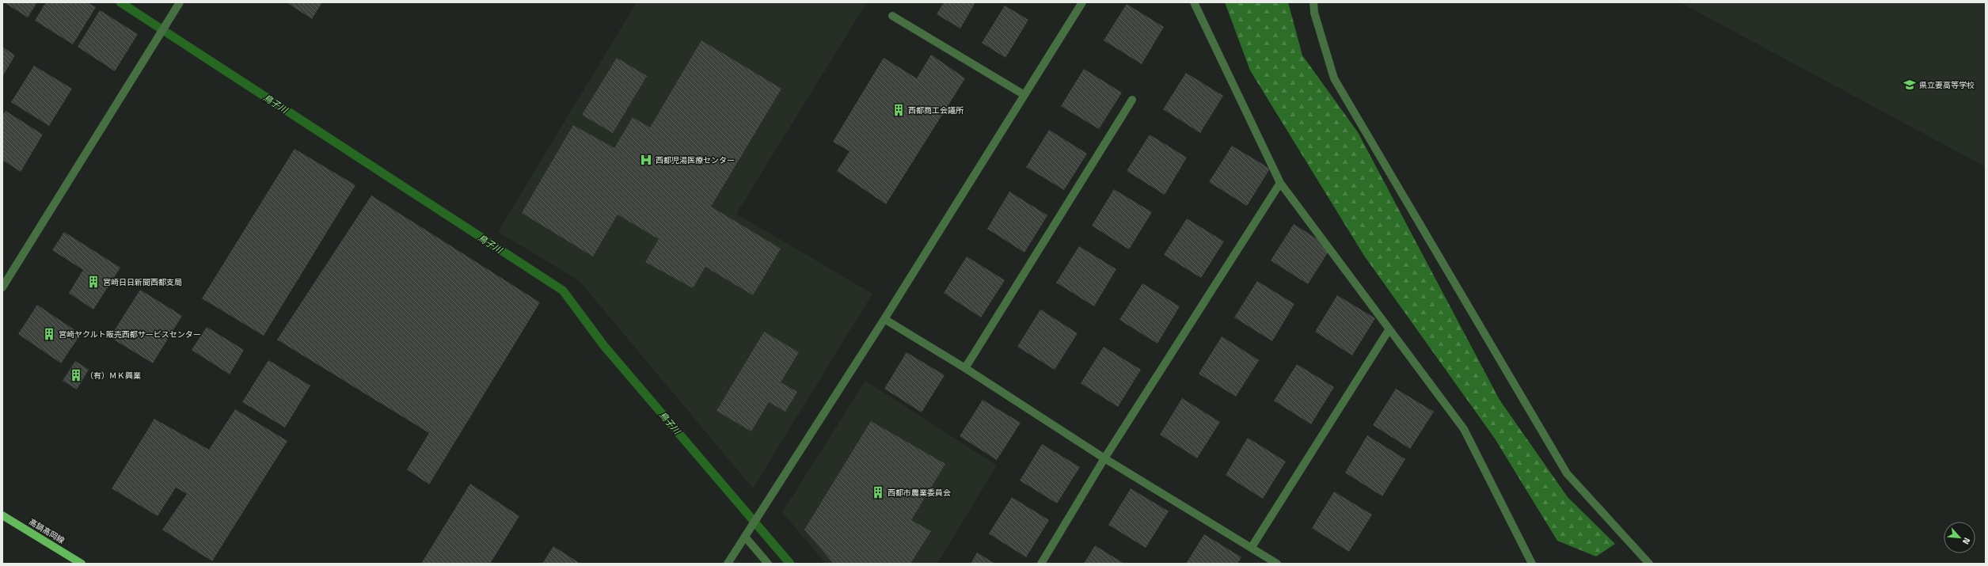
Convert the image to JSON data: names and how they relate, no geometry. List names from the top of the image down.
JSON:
{
  "streets": {
    "main road": ["高鍋高岡線"]
  },
  "water": ["鳥子川"],
  "places": {
    "school or university": ["県立妻高等学校"],
    "building": [
      "西都商工会議所",
      "宮崎日日新聞西都支局",
      "宮崎ヤクルト販売西都サービスセンター",
      "（有）ＭＫ興業",
      "西都市農業委員会"
    ],
    "hospital": ["西都児湯医療センター"]
  },
  "north": "bottom right"
}
